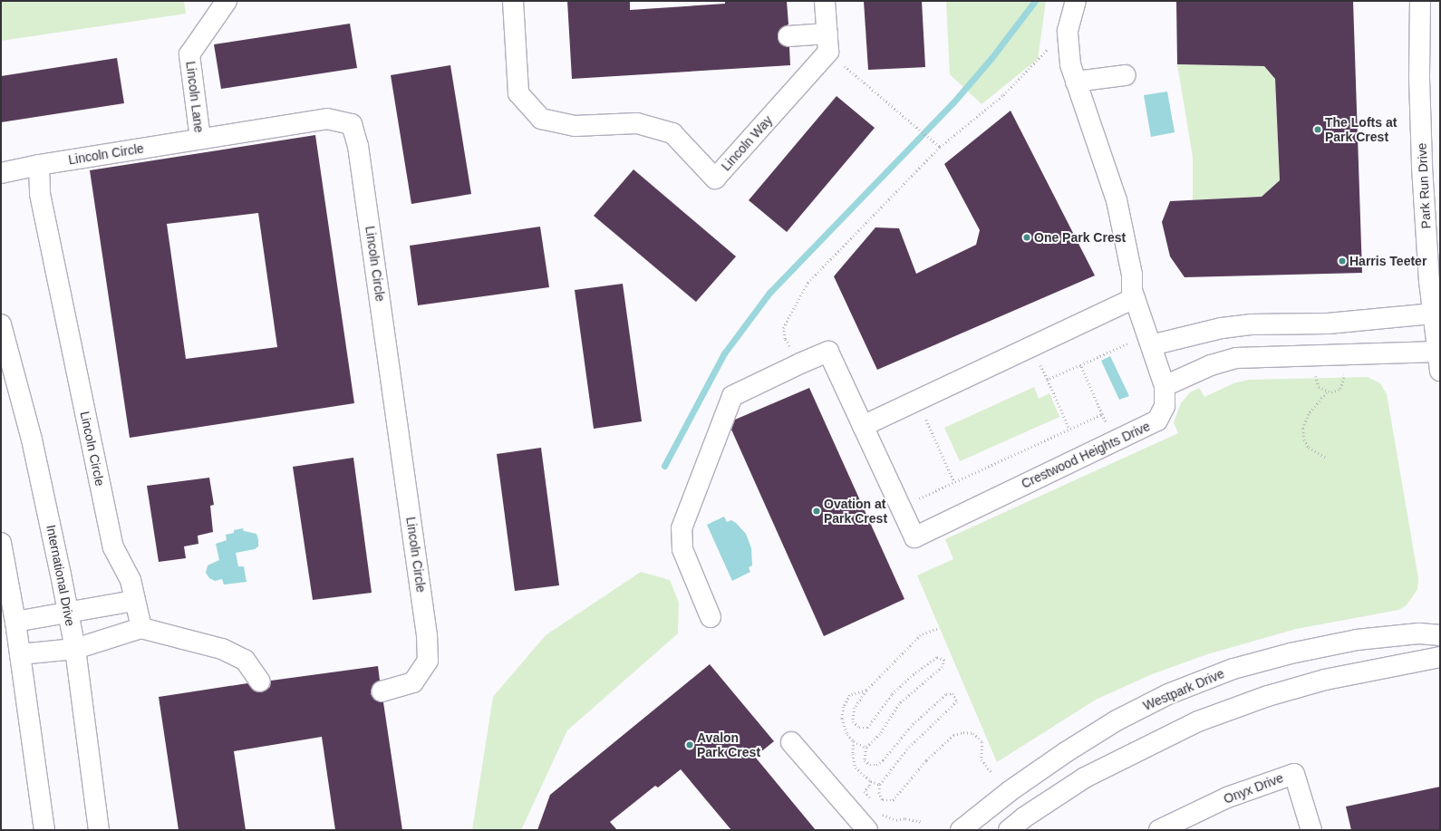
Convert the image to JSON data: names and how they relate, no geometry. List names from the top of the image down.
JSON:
{
  "streets": {
    "street": [
      "Lincoln Lane",
      "Lincoln Way",
      "Lincoln Circle",
      "Park Run Drive",
      "Crestwood Heights Drive",
      "International Drive",
      "Westpark Drive",
      "Onyx Drive"
    ]
  },
  "crossings": [
    ["Lincoln Lane", "Lincoln Circle"]
  ],
  "places": [
    "The Lofts at Park Crest",
    "One Park Crest",
    "Harris Teeter",
    "Ovation at Park Crest",
    "Avalon Park Crest"
  ]
}
